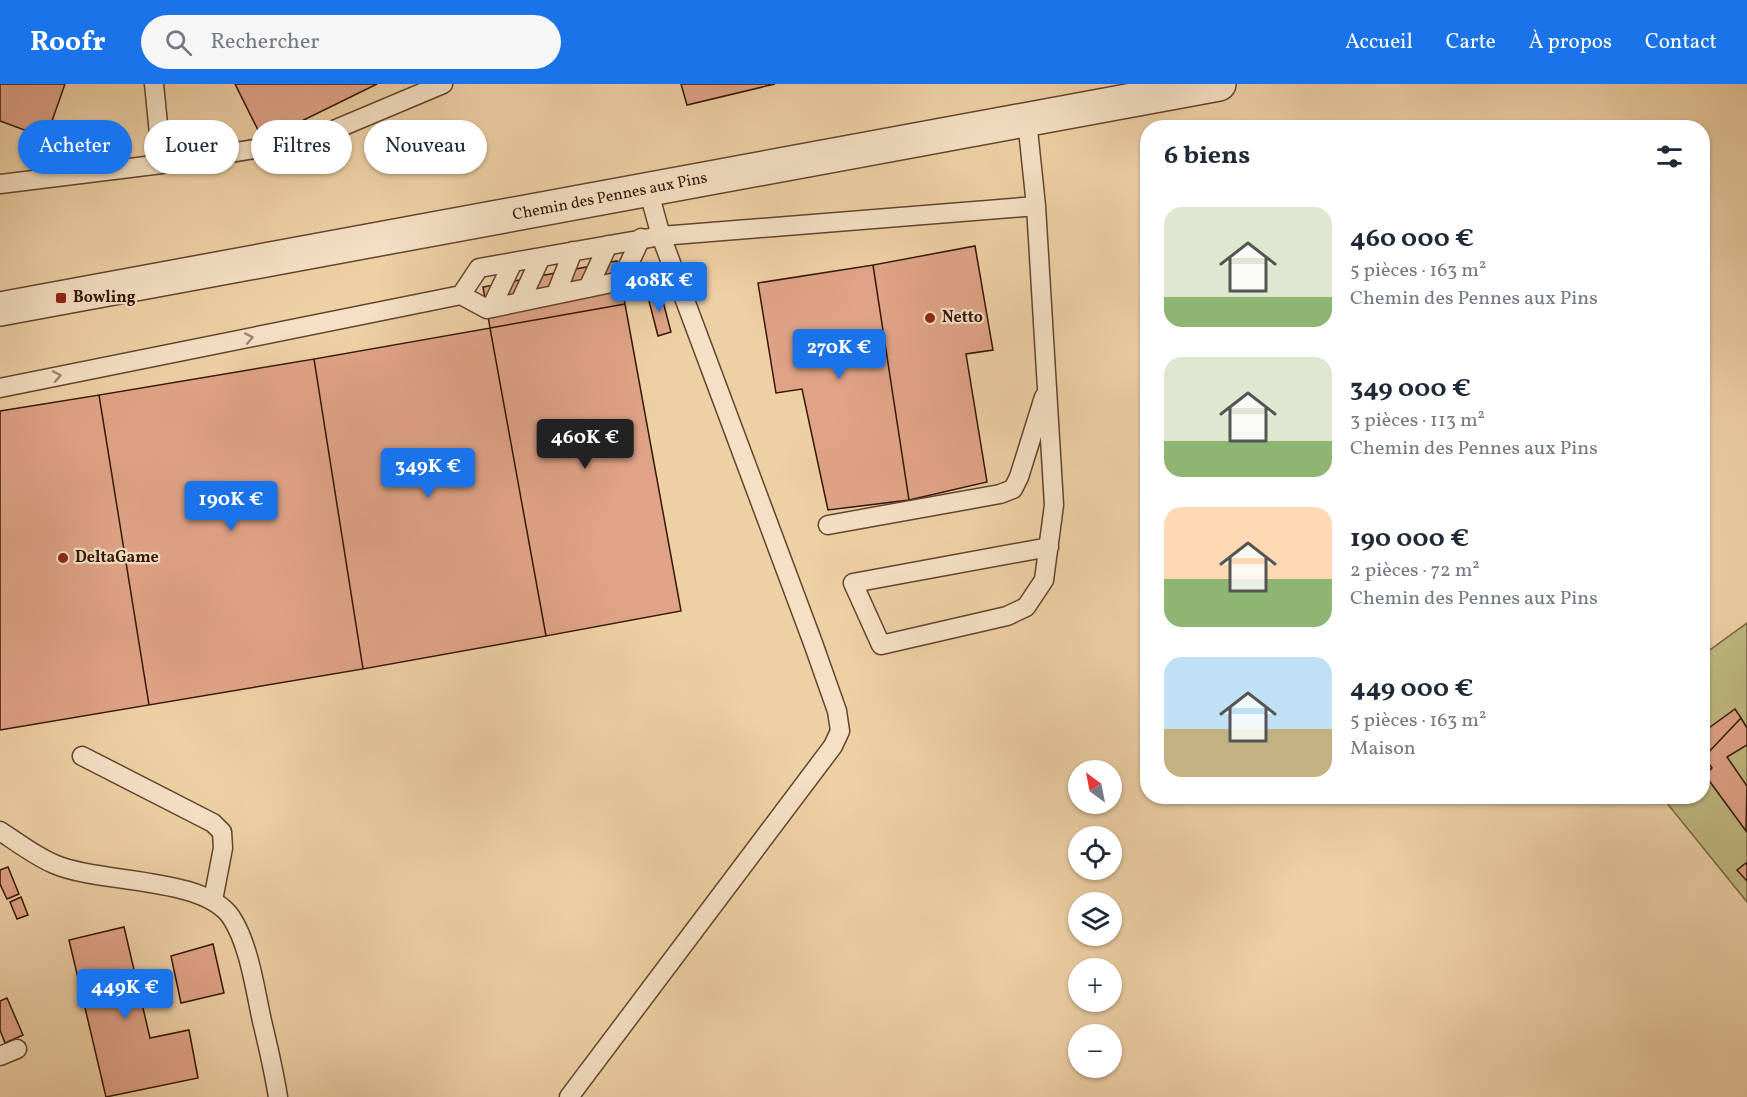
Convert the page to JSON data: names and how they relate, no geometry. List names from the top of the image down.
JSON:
{
  "streets": {
    "street": ["Chemin des Pennes aux Pins"]
  },
  "places": {
    "transit": ["Bowling"],
    "other": ["Netto", "DeltaGame"]
  },
  "north": "top left",
  "page": {
    "header": "Roofr",
    "search": "Rechercher",
    "nav": [
      "Accueil",
      "Carte",
      "À propos",
      "Contact"
    ],
    "chip": [
      "Acheter",
      "Louer",
      "Filtres",
      "Nouveau"
    ],
    "heading": "6 biens",
    "list": [
      {
        "name": "460 000 €",
        "note": "5 pièces · 163 m² · Chemin des Pennes aux Pins"
      },
      {
        "name": "349 000 €",
        "note": "3 pièces · 113 m² · Chemin des Pennes aux Pins"
      },
      {
        "name": "190 000 €",
        "note": "2 pièces · 72 m² · Chemin des Pennes aux Pins"
      },
      {
        "name": "449 000 €",
        "note": "5 pièces · 163 m² · Maison"
      }
    ],
    "price": [
      "408K €",
      "270K €",
      "460K €",
      "349K €",
      "190K €",
      "449K €"
    ],
    "map_buttons": ["+", "−"]
  }
}
